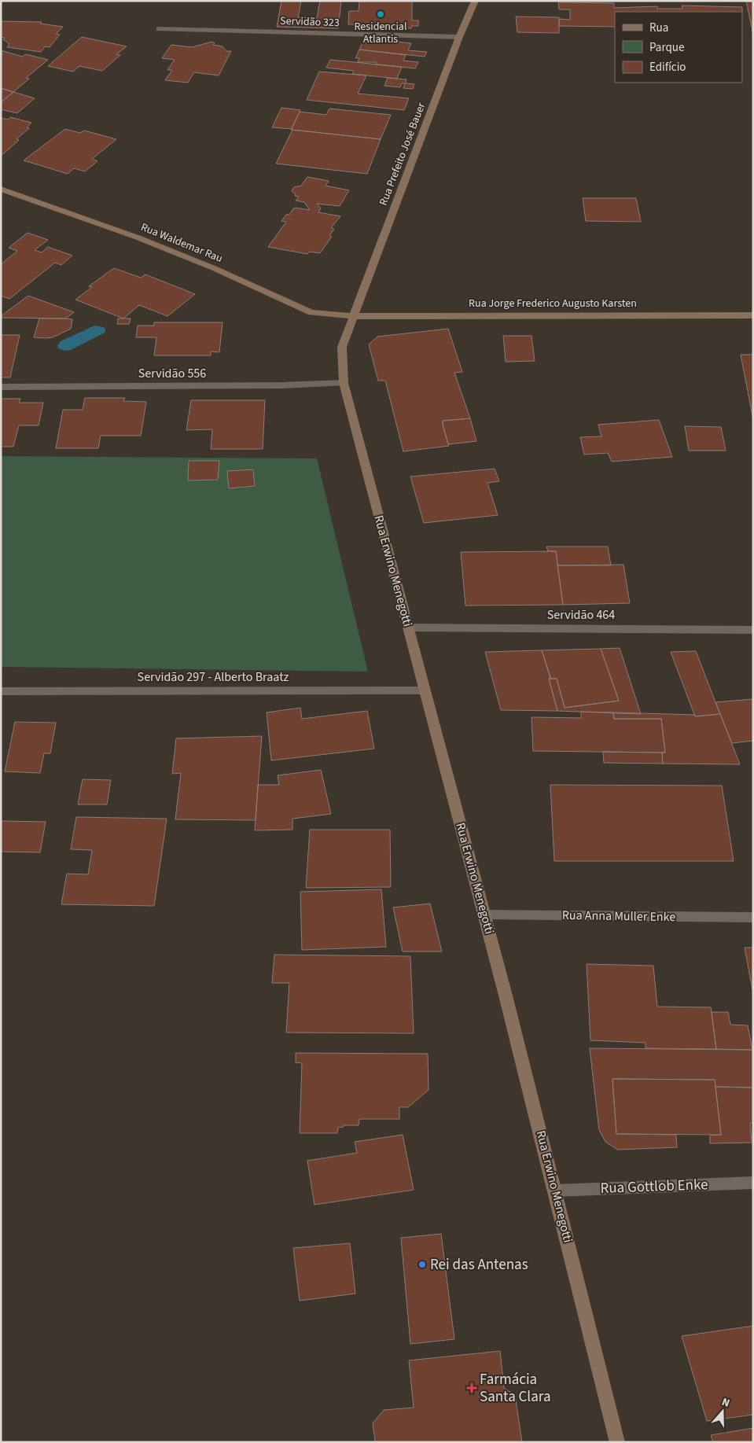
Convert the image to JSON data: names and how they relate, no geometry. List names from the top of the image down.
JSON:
{
  "streets": {
    "street": [
      "Servidão 323",
      "Rua Prefeito José Bauer",
      "Rua Waldemar Rau",
      "Rua Jorge Frederico Augusto Karsten",
      "Servidão 556",
      "Rua Erwino Menegotti",
      "Servidão 464",
      "Servidão 297 - Alberto Braatz",
      "Rua Anna Muller Enke",
      "Rua Gottlob Enke"
    ]
  },
  "crossings": [
    ["Servidão 323", "Rua Prefeito José Bauer"],
    ["Rua Prefeito José Bauer", "Rua Waldemar Rau"],
    ["Rua Prefeito José Bauer", "Rua Jorge Frederico Augusto Karsten"],
    ["Rua Prefeito José Bauer", "Rua Erwino Menegotti"],
    ["Rua Waldemar Rau", "Rua Jorge Frederico Augusto Karsten"],
    ["Rua Waldemar Rau", "Rua Erwino Menegotti"],
    ["Rua Jorge Frederico Augusto Karsten", "Rua Erwino Menegotti"],
    ["Servidão 556", "Rua Erwino Menegotti"],
    ["Rua Erwino Menegotti", "Servidão 464"],
    ["Rua Erwino Menegotti", "Servidão 297 - Alberto Braatz"],
    ["Rua Erwino Menegotti", "Rua Anna Muller Enke"],
    ["Rua Erwino Menegotti", "Rua Gottlob Enke"]
  ],
  "places": {
    "other": ["Residencial Atlantis", "Rei das Antenas"],
    "health": ["Farmácia Santa Clara"]
  },
  "legend": ["Rua", "Parque", "Edifício"],
  "north": "top"
}
